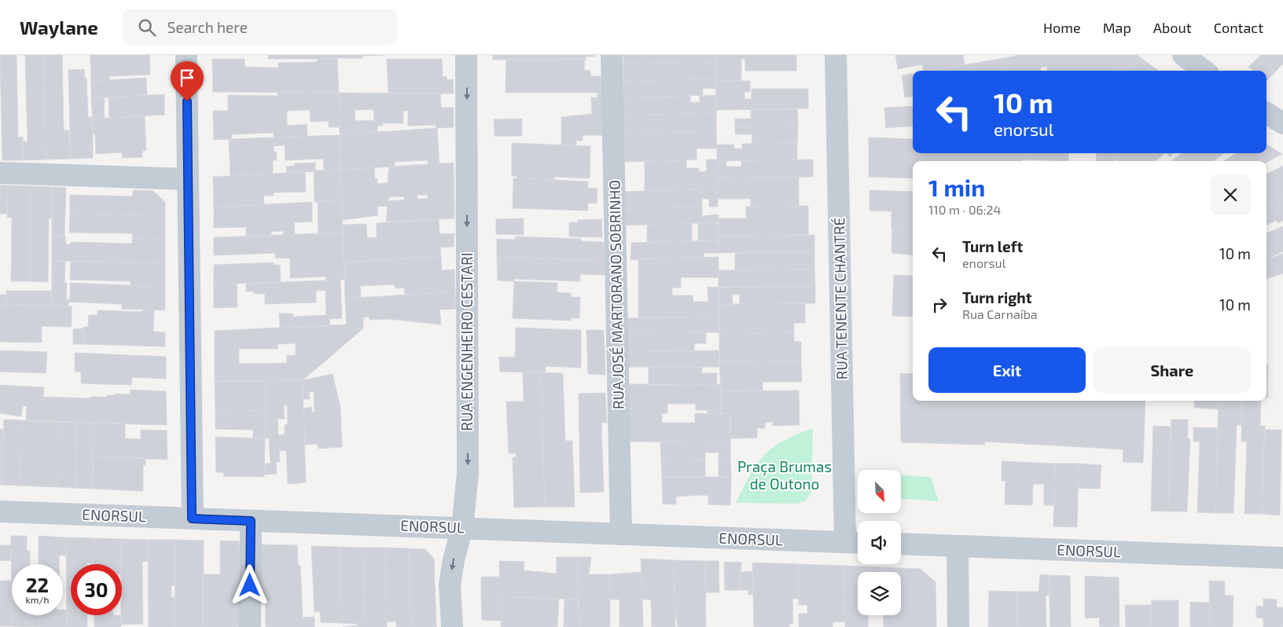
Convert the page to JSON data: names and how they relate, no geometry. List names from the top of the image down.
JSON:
{
  "streets": {
    "street": [
      "RUA JOSÉ MARTORANO SOBRINHO",
      "RUA TENENTE CHANTRÉ",
      "RUA ENGENHEIRO CESTARI",
      "ENORSUL"
    ]
  },
  "crossings": [
    ["RUA JOSÉ MARTORANO SOBRINHO", "ENORSUL"],
    ["RUA TENENTE CHANTRÉ", "ENORSUL"],
    ["RUA ENGENHEIRO CESTARI", "ENORSUL"]
  ],
  "one_way": ["RUA ENGENHEIRO CESTARI"],
  "parks": ["Praça Brumas de Outono"],
  "north": "bottom right",
  "page": {
    "header": "Waylane",
    "search": "Search here",
    "nav": [
      "Home",
      "Map",
      "About",
      "Contact"
    ],
    "turn": ["10 m", "enorsul"],
    "heading": ["1 min", "110 m · 06:24"],
    "list": [
      {
        "name": "Turn left",
        "note": "enorsul",
        "value": "10 m"
      },
      {
        "name": "Turn right",
        "note": "Rua Carnaíba",
        "value": "10 m"
      }
    ],
    "buttons": ["Exit", "Share"],
    "speed": "22 km/h",
    "limit": "30"
  }
}
